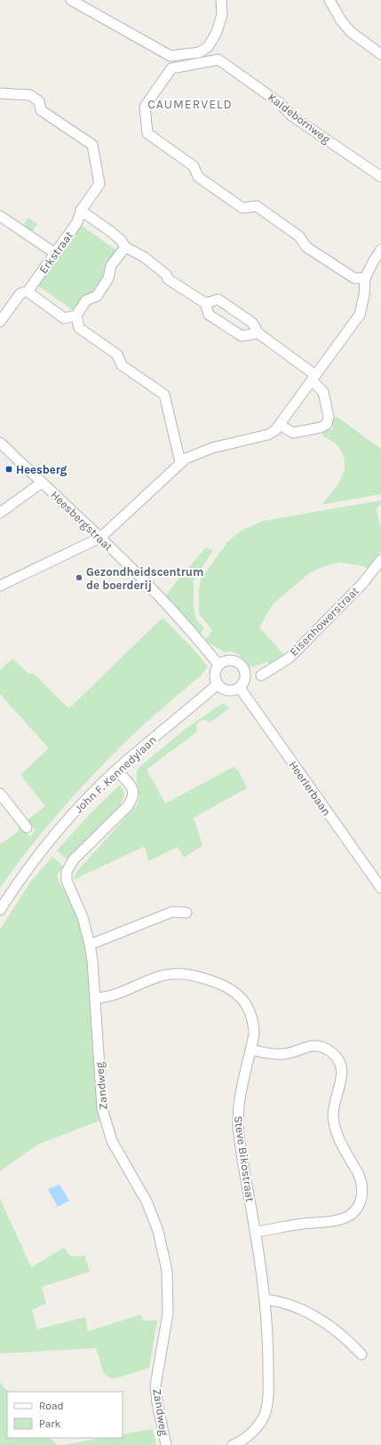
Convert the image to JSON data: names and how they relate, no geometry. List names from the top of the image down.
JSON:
{
  "streets": {
    "street": [
      "Kaldebornweg",
      "Erkstraat",
      "Heesbergstraat",
      "Eisenhowerstraat",
      "John F. Kennedylaan",
      "Heerlerbaan",
      "Zandweg",
      "Steve Bikostraat"
    ]
  },
  "crossings": [
    ["Heesbergstraat", "John F. Kennedylaan"],
    ["Heesbergstraat", "Heerlerbaan"],
    ["John F. Kennedylaan", "Heerlerbaan"],
    ["John F. Kennedylaan", "Zandweg"],
    ["Zandweg", "Steve Bikostraat"]
  ],
  "districts": ["CAUMERVELD"],
  "places": {
    "transit": ["Heesberg"],
    "other": ["Gezondheidscentrum de boerderij"]
  },
  "legend": ["Road", "Park"]
}
